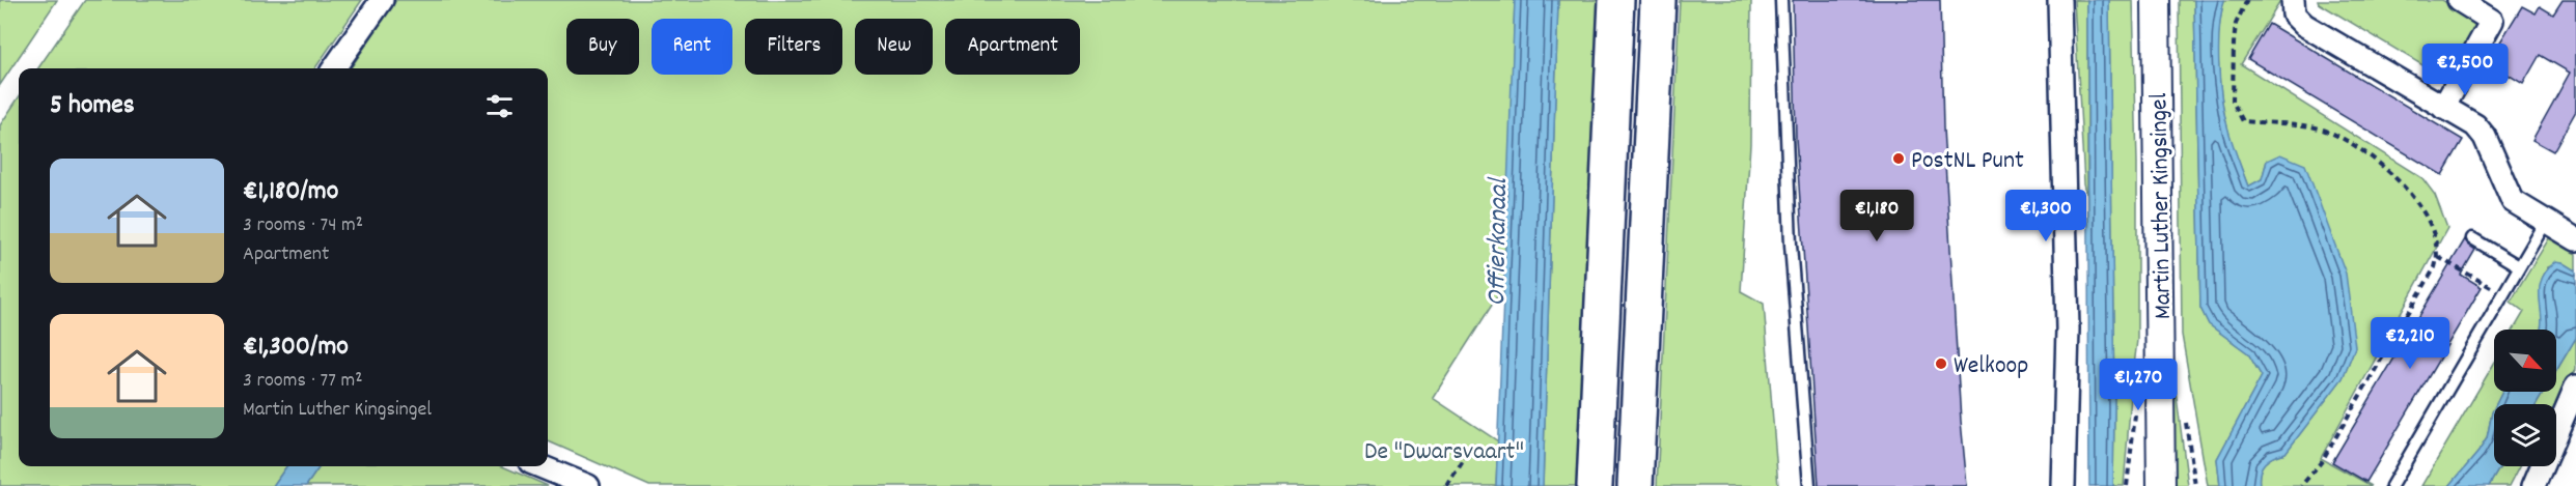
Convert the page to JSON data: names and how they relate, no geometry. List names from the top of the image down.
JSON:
{
  "streets": {
    "street": ["Martin Luther Kingsingel"]
  },
  "water": ["Offierkanaal"],
  "parks": ["De \"Dwarsvaart\""],
  "places": ["PostNL Punt", "Welkoop"],
  "north": "bottom right",
  "page": {
    "chip": [
      "Buy",
      "Rent",
      "Filters",
      "New",
      "Apartment"
    ],
    "price": [
      "€2,500",
      "€1,180",
      "€1,300",
      "€2,210",
      "€1,270"
    ],
    "heading": "5 homes",
    "list": [
      {
        "name": "€1,180/mo",
        "note": "3 rooms · 74 m² · Apartment"
      },
      {
        "name": "€1,300/mo",
        "note": "3 rooms · 77 m² · Martin Luther Kingsingel"
      }
    ]
  }
}
